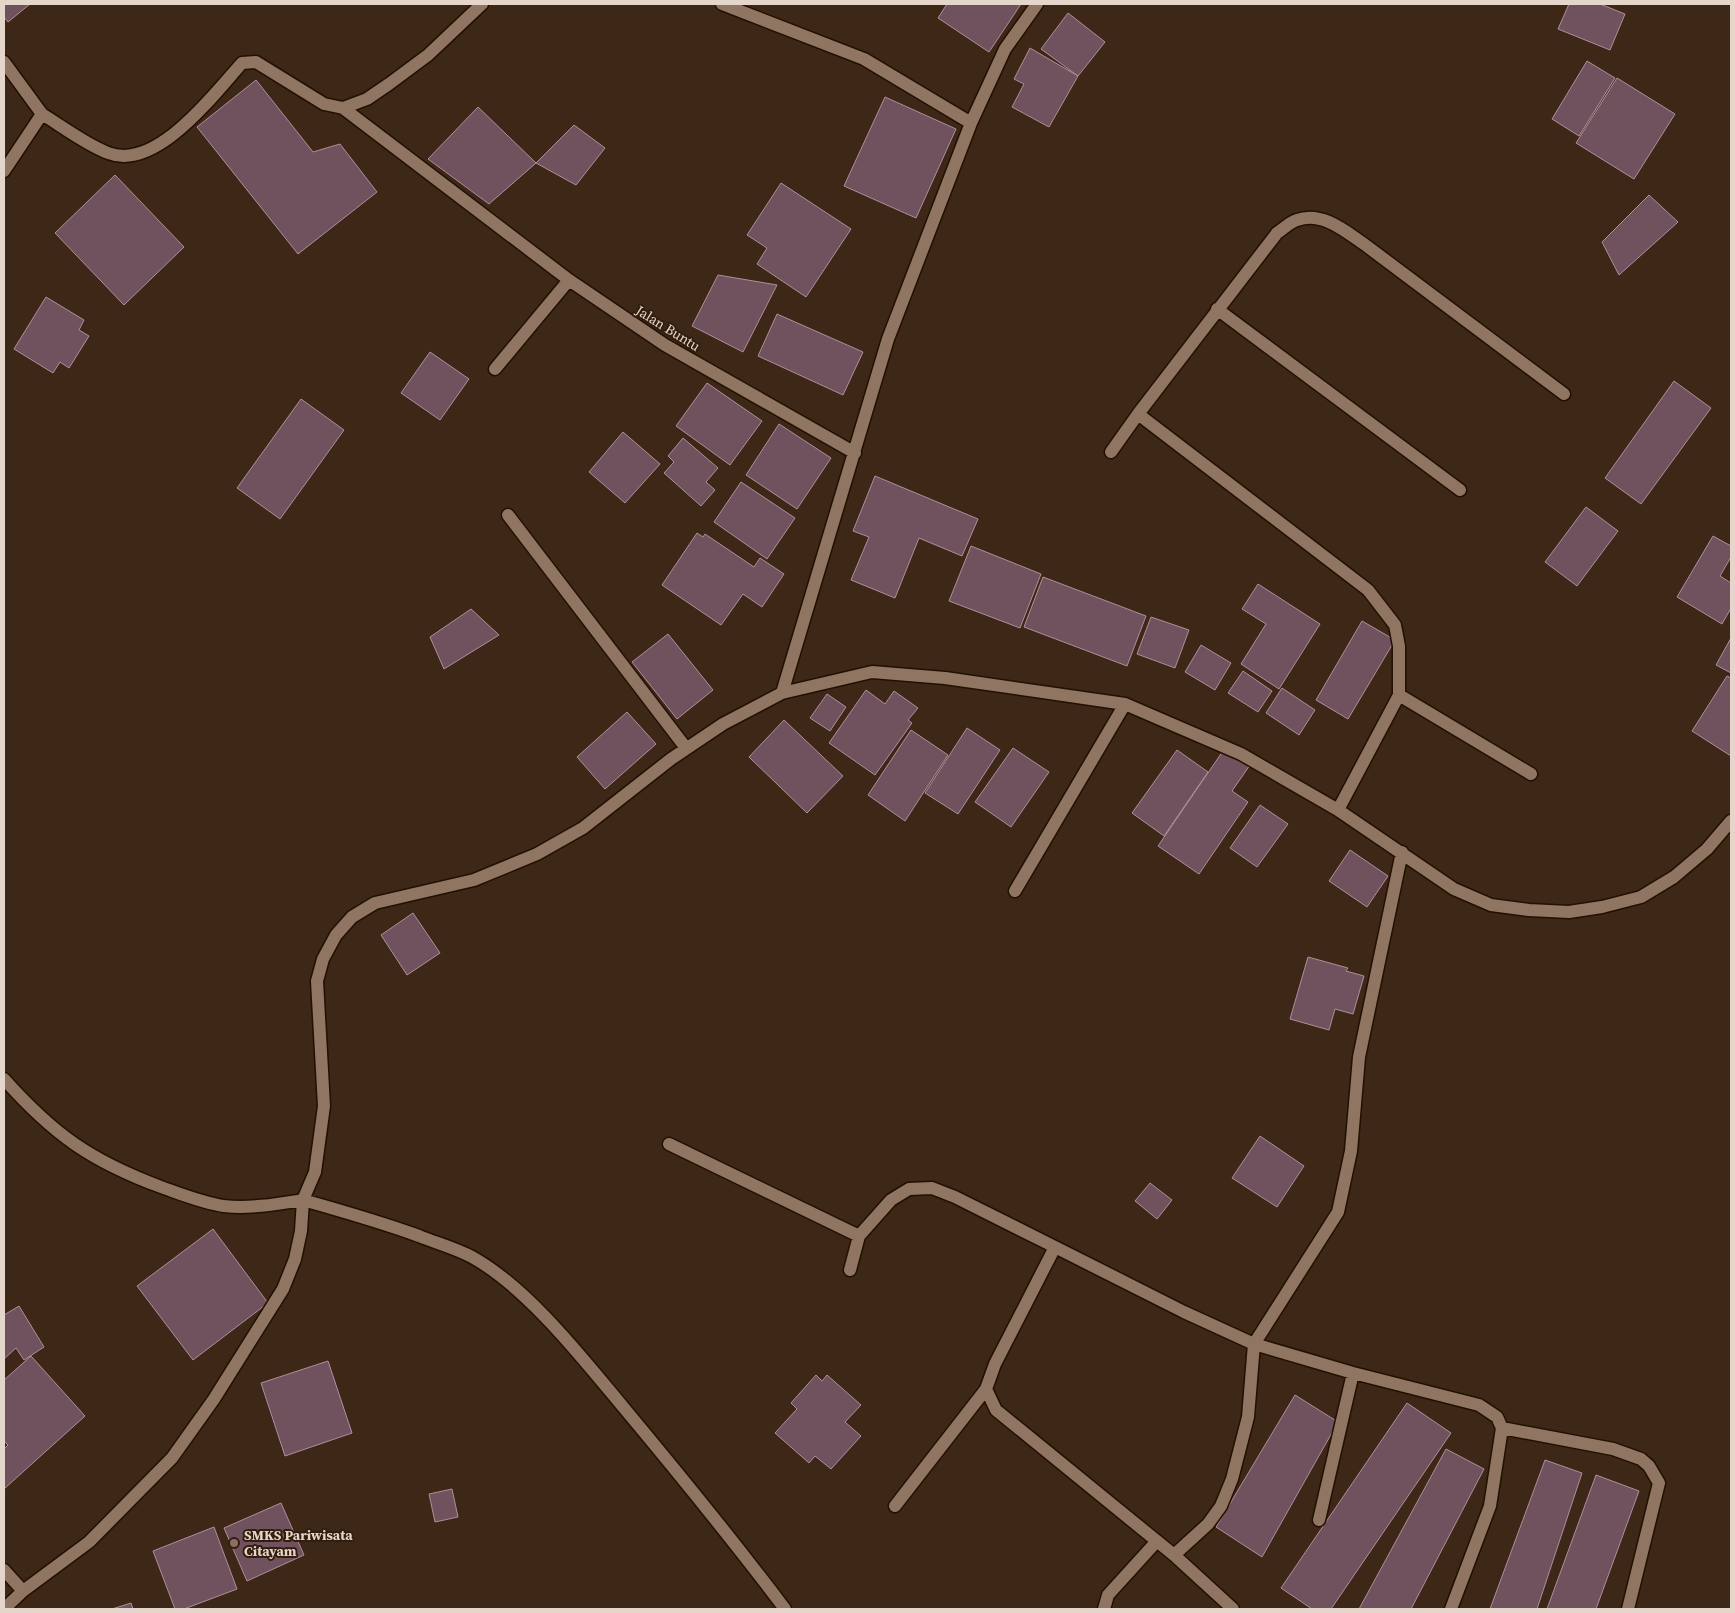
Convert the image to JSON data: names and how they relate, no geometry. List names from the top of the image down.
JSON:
{
  "streets": {
    "street": ["Jalan Buntu"]
  },
  "places": ["SMKS Pariwisata Citayam"]
}
